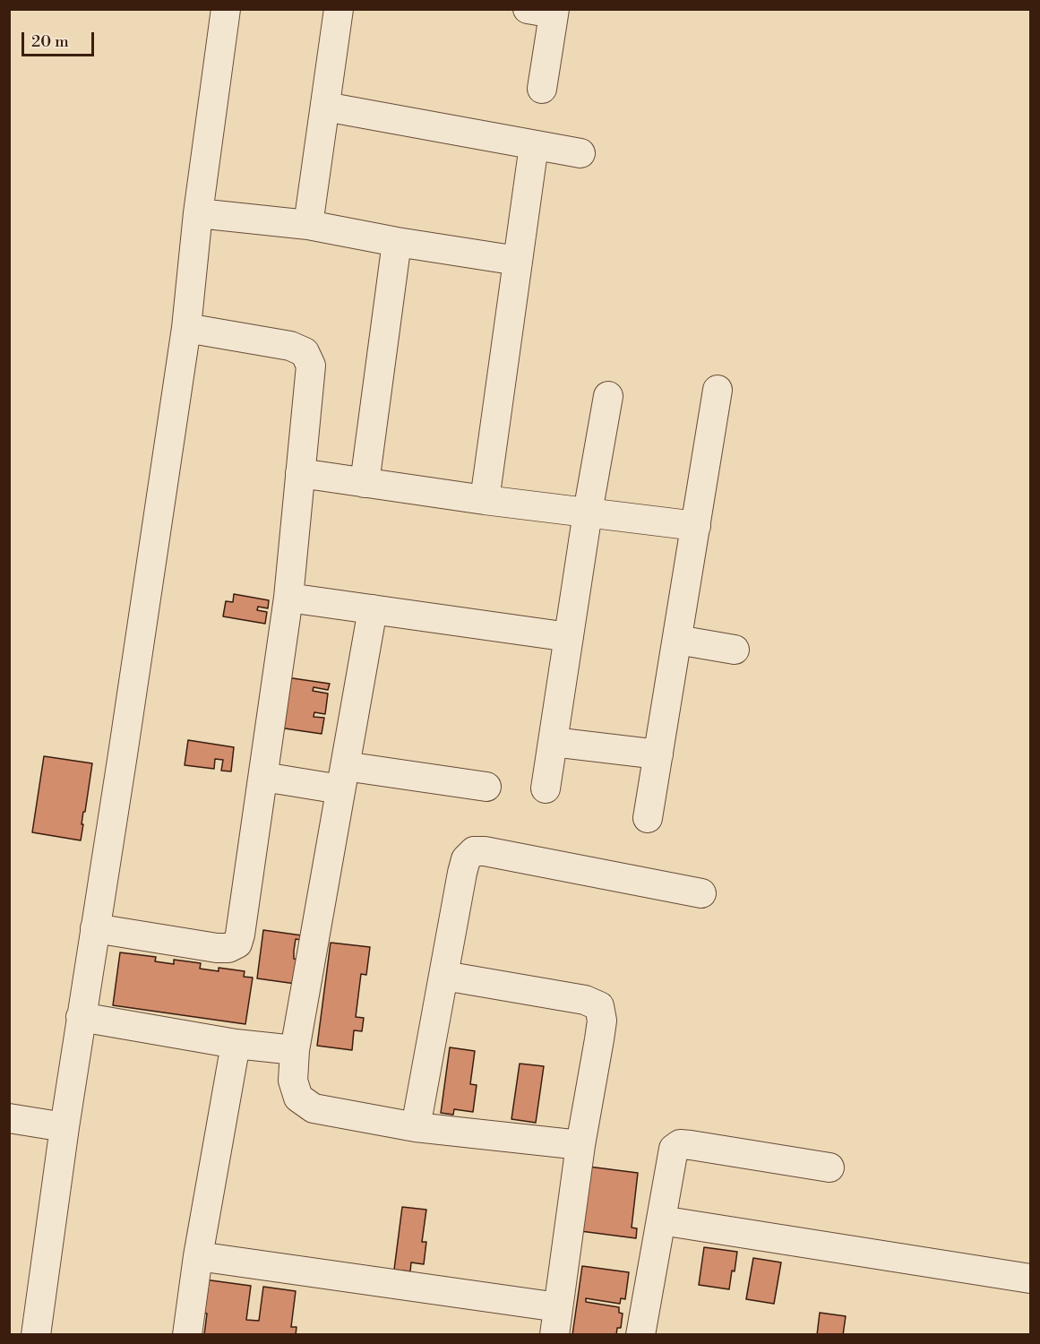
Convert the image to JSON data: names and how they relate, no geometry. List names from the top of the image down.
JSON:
{
  "scale_bar": "20 m"
}
